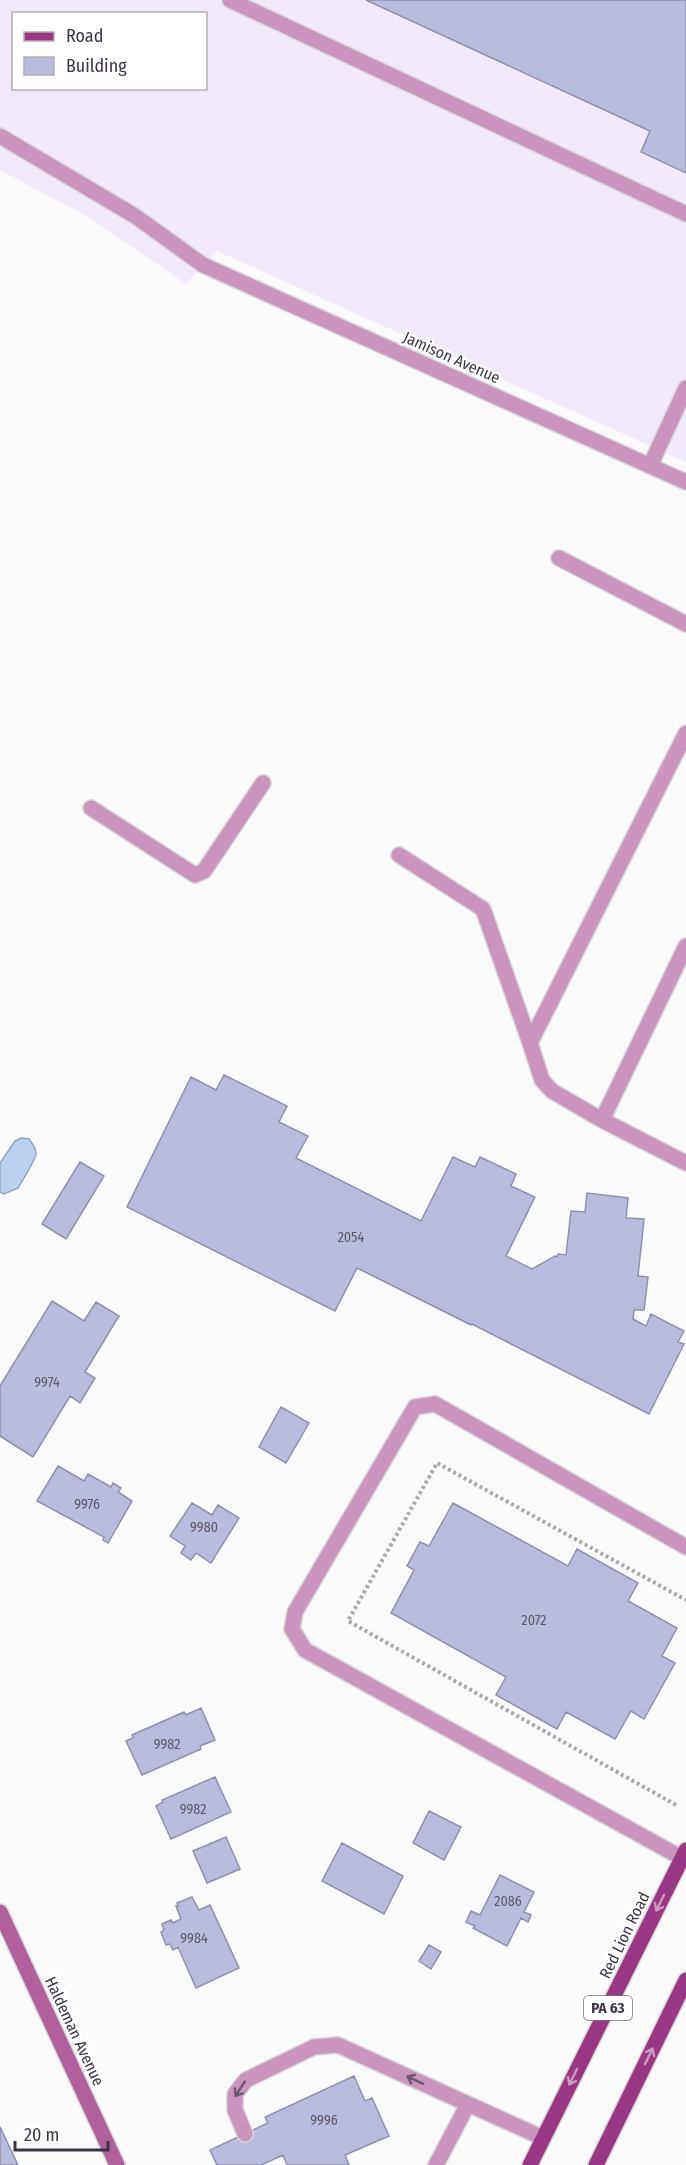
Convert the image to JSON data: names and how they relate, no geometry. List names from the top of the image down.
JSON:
{
  "streets": {
    "main road": ["Red Lion Road", "PA 63", "Haldeman Avenue"],
    "street": ["Jamison Avenue"]
  },
  "house_numbers": [
    "2054",
    "9974",
    "9976",
    "9980",
    "2072",
    "9982",
    "9982",
    "2086",
    "9984",
    "9996"
  ],
  "legend": ["Road", "Building"],
  "scale_bar": "20 m"
}
